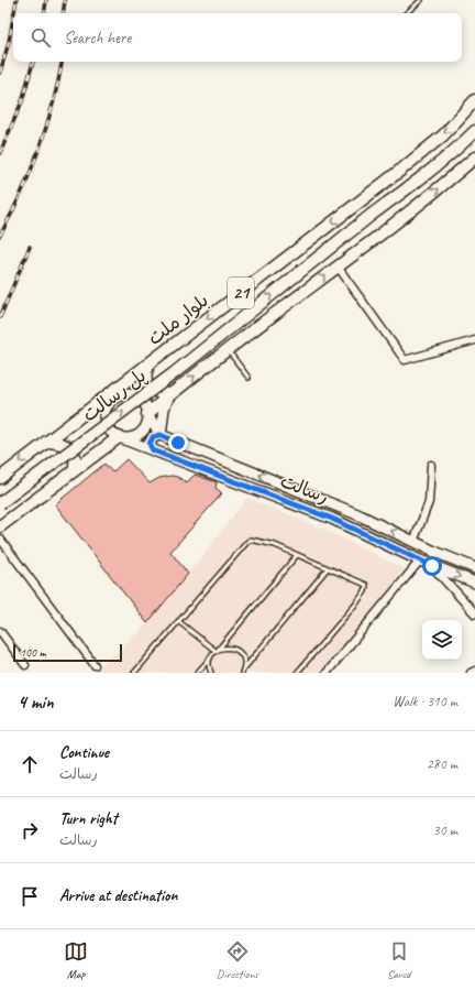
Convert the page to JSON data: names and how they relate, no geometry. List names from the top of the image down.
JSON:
{
  "streets": {
    "highway": ["21", "بلوار ملت", "پل رسالت"],
    "main road": ["رسالت"]
  },
  "scale_bar": "100 m",
  "page": {
    "search": "Search here",
    "scale": "100 m",
    "heading": ["4 min", "Walk · 310 m"],
    "list": [
      ["Continue", "رسالت", "280 m"],
      ["Turn right", "رسالت", "30 m"],
      "Arrive at destination"
    ],
    "nav": ["Map", "Directions", "Saved"]
  }
}
